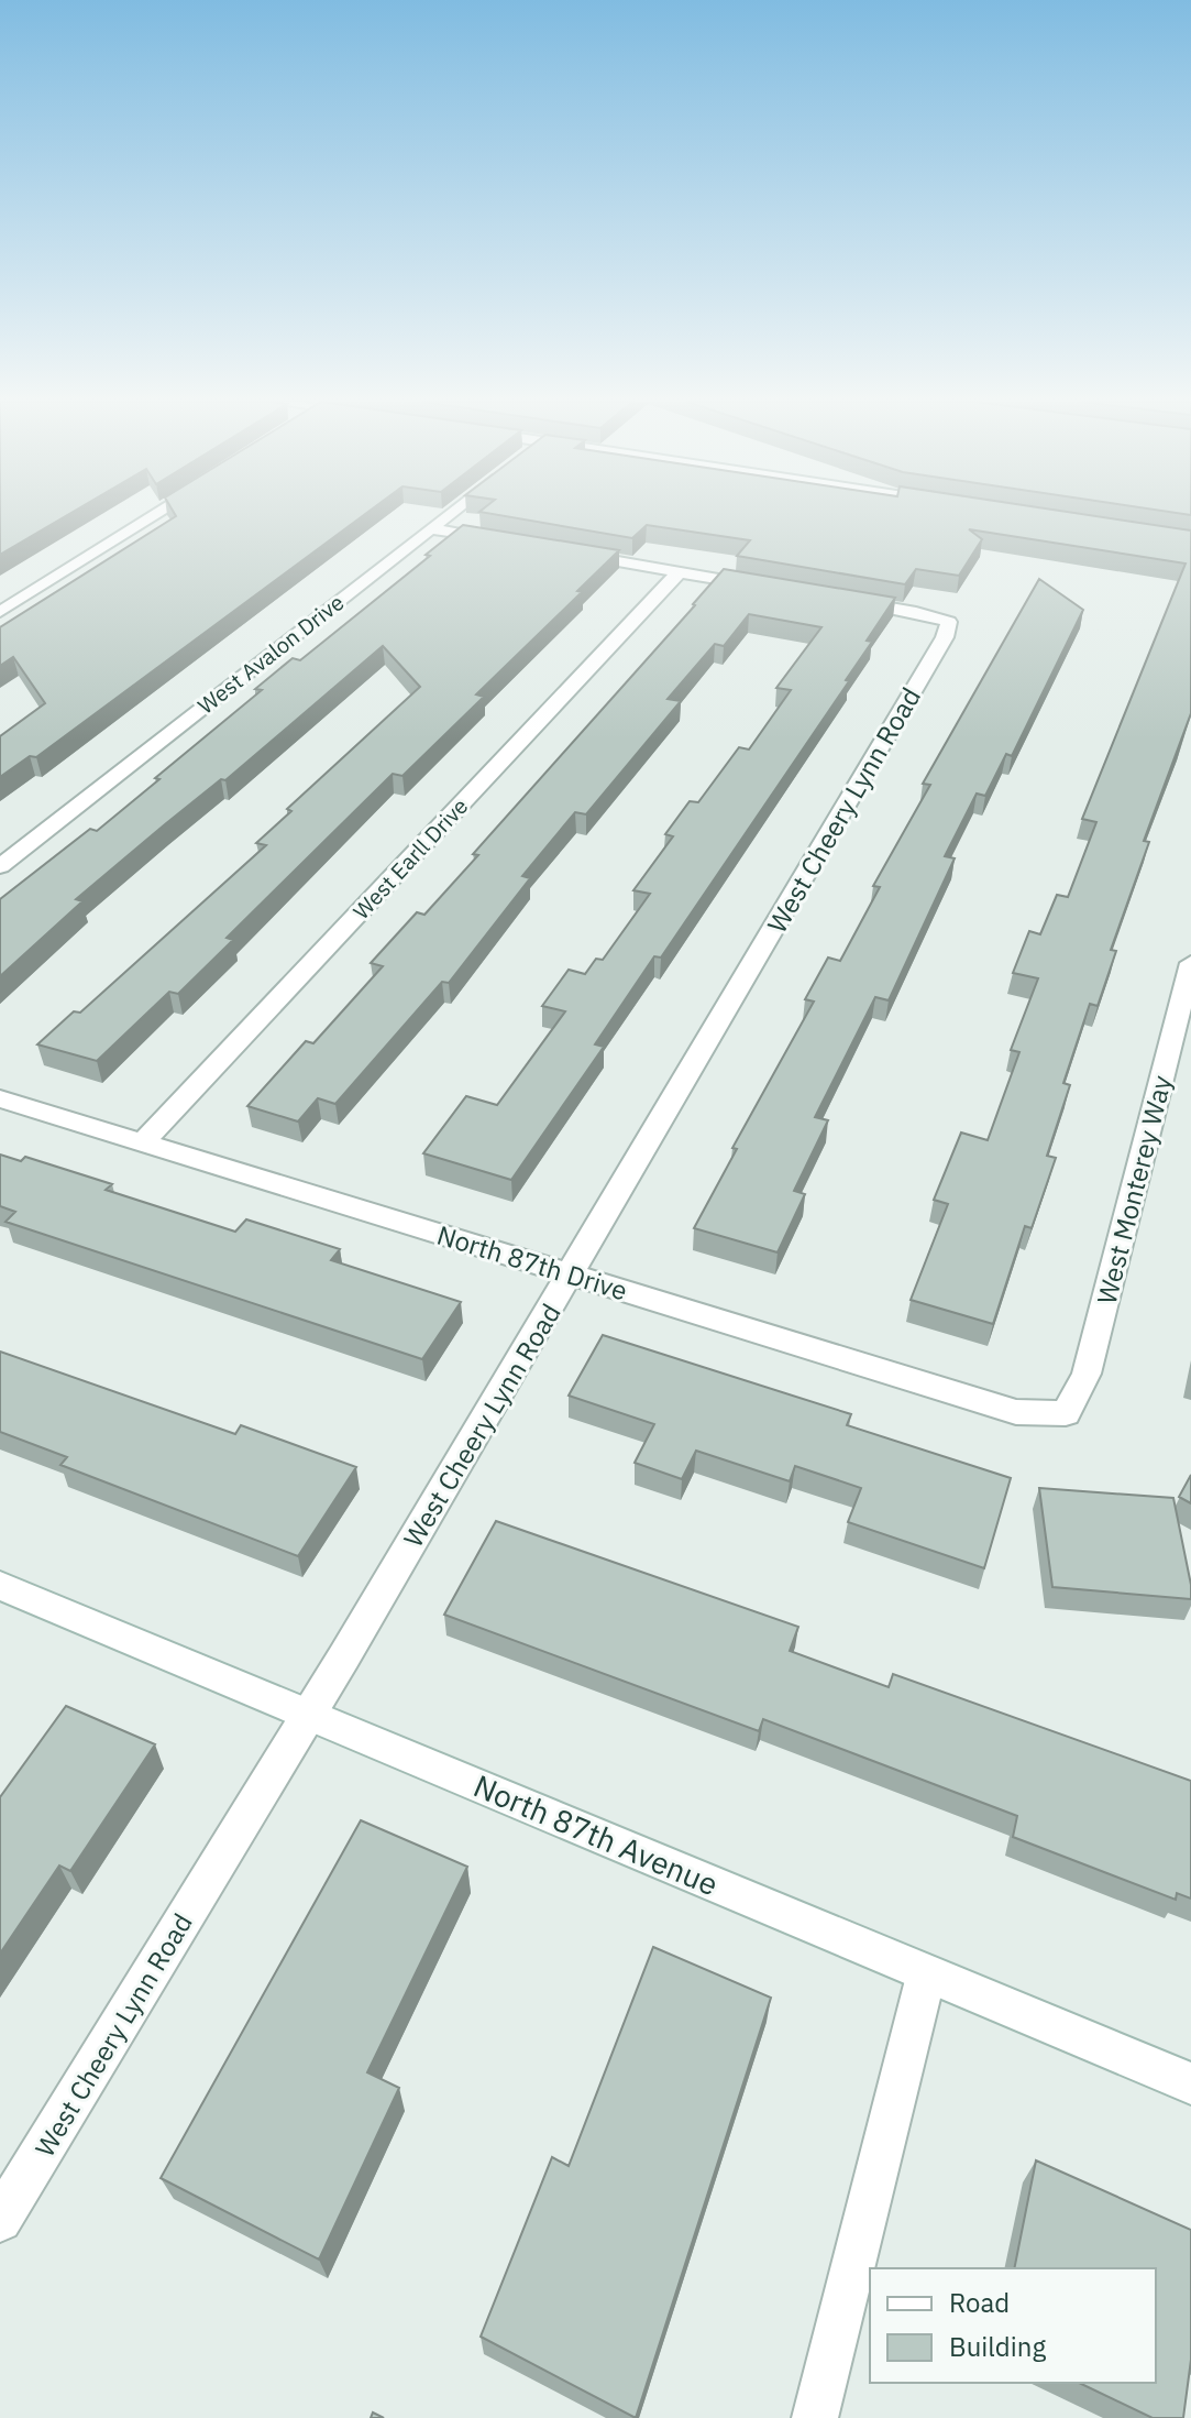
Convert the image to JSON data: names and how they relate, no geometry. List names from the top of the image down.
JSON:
{
  "streets": {
    "street": [
      "West Avalon Drive",
      "West Cheery Lynn Road",
      "West Earll Drive",
      "West Monterey Way",
      "North 87th Drive",
      "North 87th Avenue"
    ]
  },
  "crossings": [
    ["West Cheery Lynn Road", "North 87th Drive"],
    ["West Cheery Lynn Road", "North 87th Avenue"],
    ["West Earll Drive", "North 87th Drive"],
    ["West Monterey Way", "North 87th Drive"]
  ],
  "legend": ["Road", "Building"]
}
